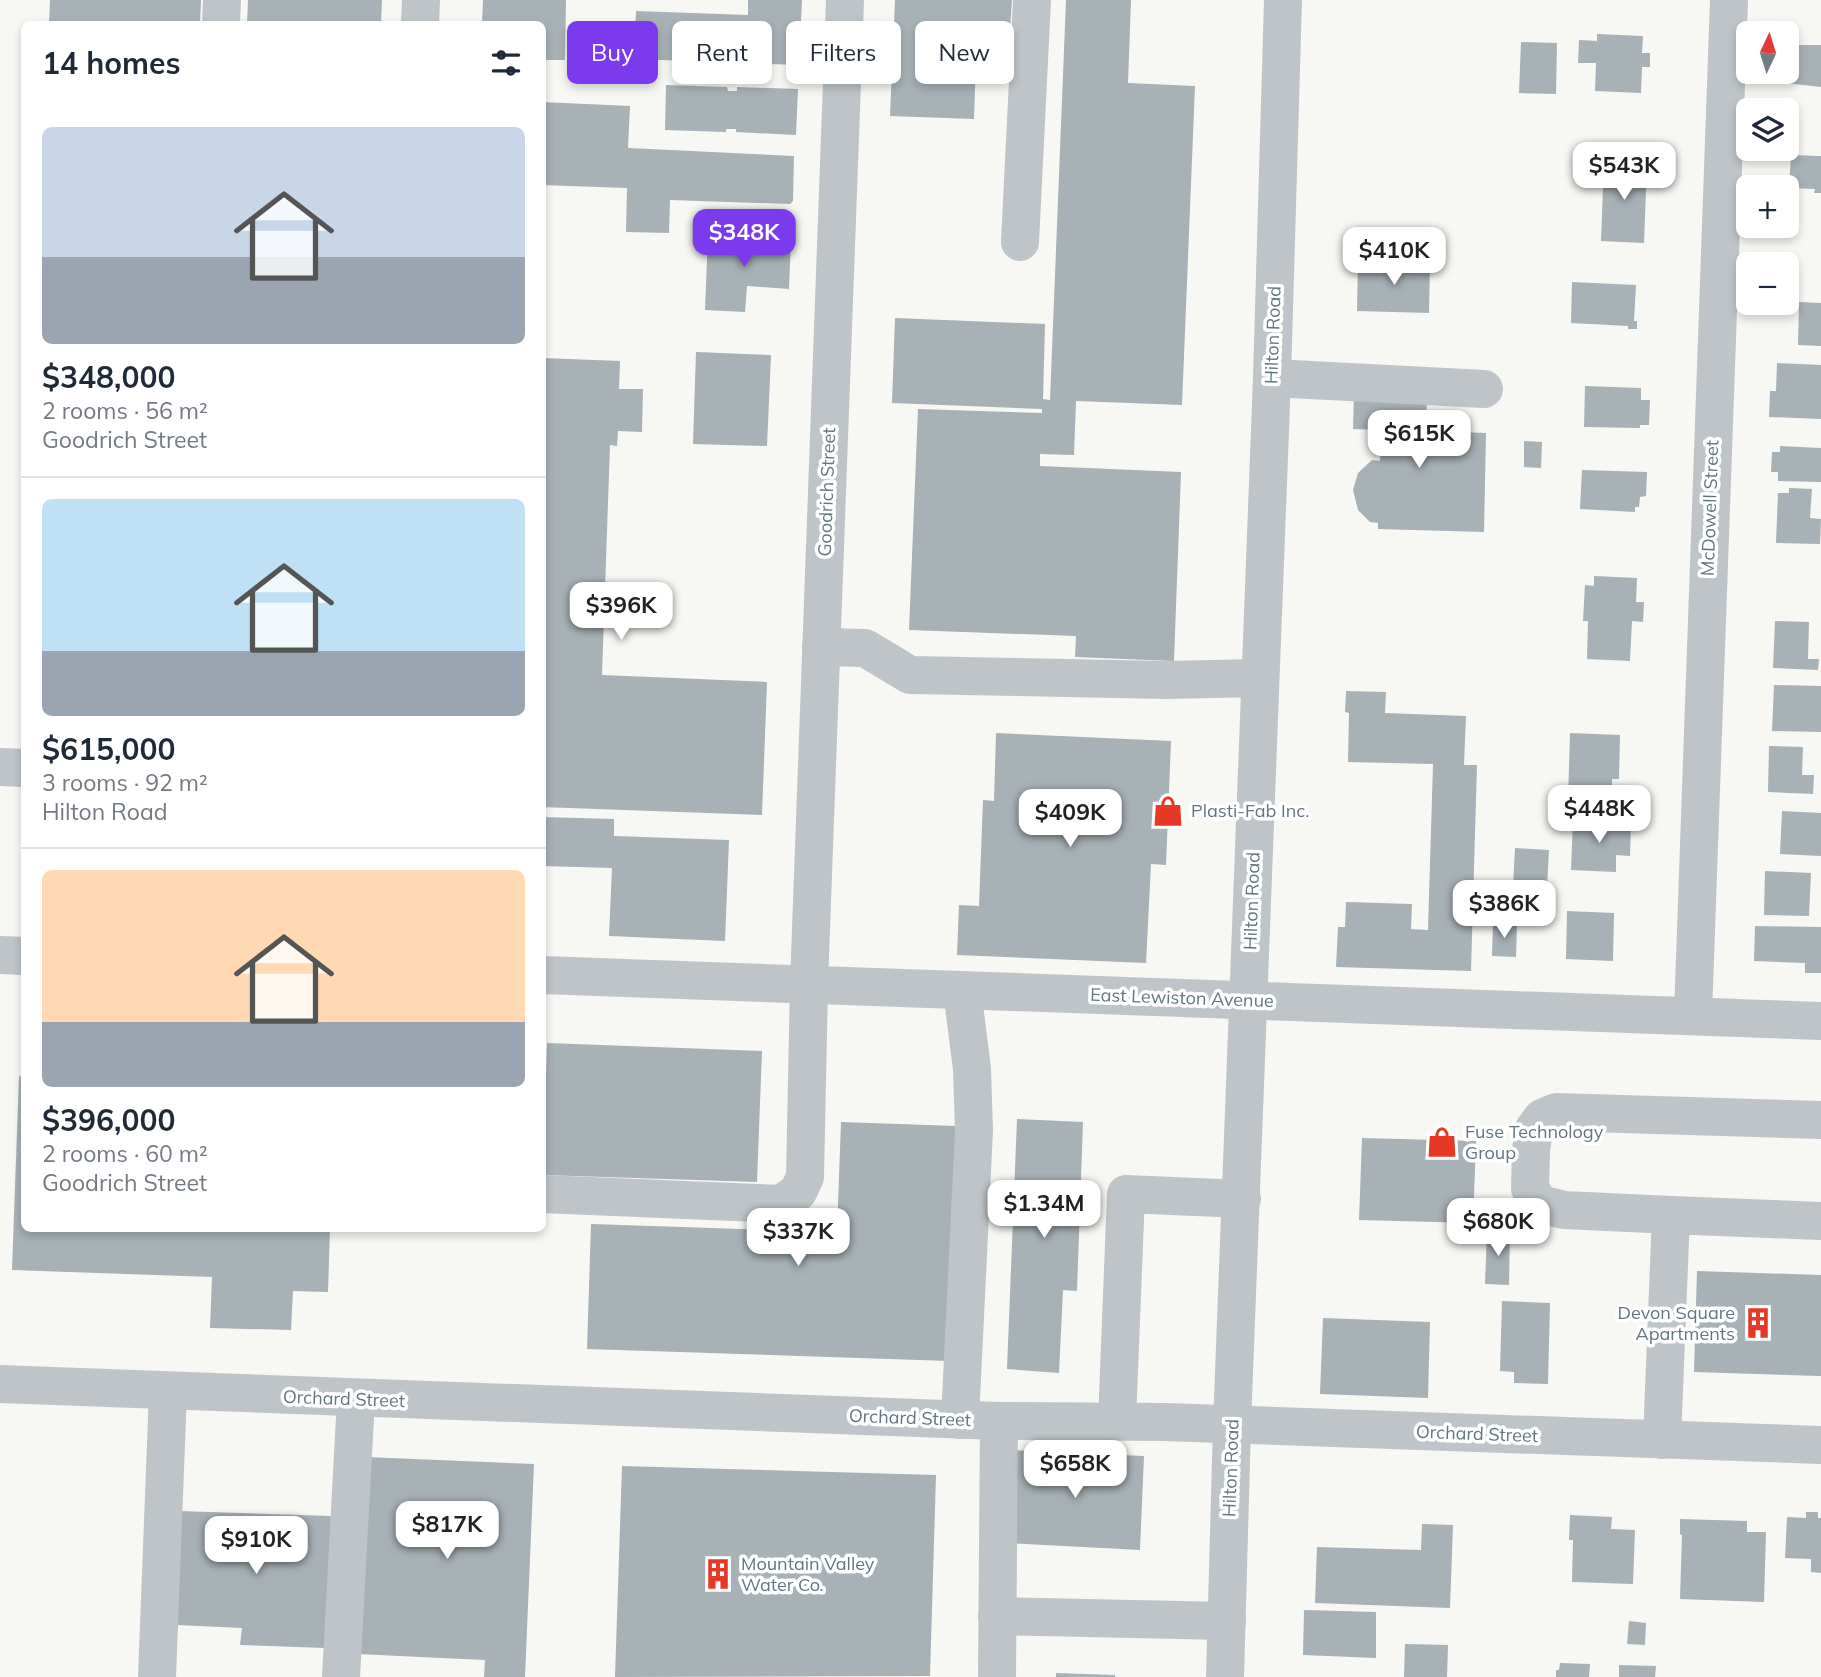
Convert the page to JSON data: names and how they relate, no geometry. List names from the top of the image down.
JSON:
{
  "streets": {
    "street": [
      "Hilton Road",
      "Goodrich Street",
      "McDowell Street",
      "East Lewiston Avenue",
      "Orchard Street"
    ]
  },
  "crossings": [
    ["Hilton Road", "East Lewiston Avenue"],
    ["Hilton Road", "Orchard Street"],
    ["Goodrich Street", "East Lewiston Avenue"],
    ["McDowell Street", "East Lewiston Avenue"]
  ],
  "places": {
    "shop": ["Plasti-Fab Inc.", "Fuse Technology Group"],
    "building": ["Devon Square Apartments", "Mountain Valley Water Co."]
  },
  "north": "top",
  "page": {
    "map_buttons": ["+", "−"],
    "chip": [
      "Buy",
      "Rent",
      "Filters",
      "New"
    ],
    "heading": "14 homes",
    "list": [
      {
        "name": "$348,000",
        "note": "2 rooms · 56 m² · Goodrich Street"
      },
      {
        "name": "$615,000",
        "note": "3 rooms · 92 m² · Hilton Road"
      },
      {
        "name": "$396,000",
        "note": "2 rooms · 60 m² · Goodrich Street"
      }
    ],
    "price": [
      "$543K",
      "$348K",
      "$410K",
      "$615K",
      "$396K",
      "$448K",
      "$409K",
      "$386K",
      "$1.34M",
      "$680K",
      "$337K",
      "$658K",
      "$817K",
      "$910K"
    ]
  }
}
